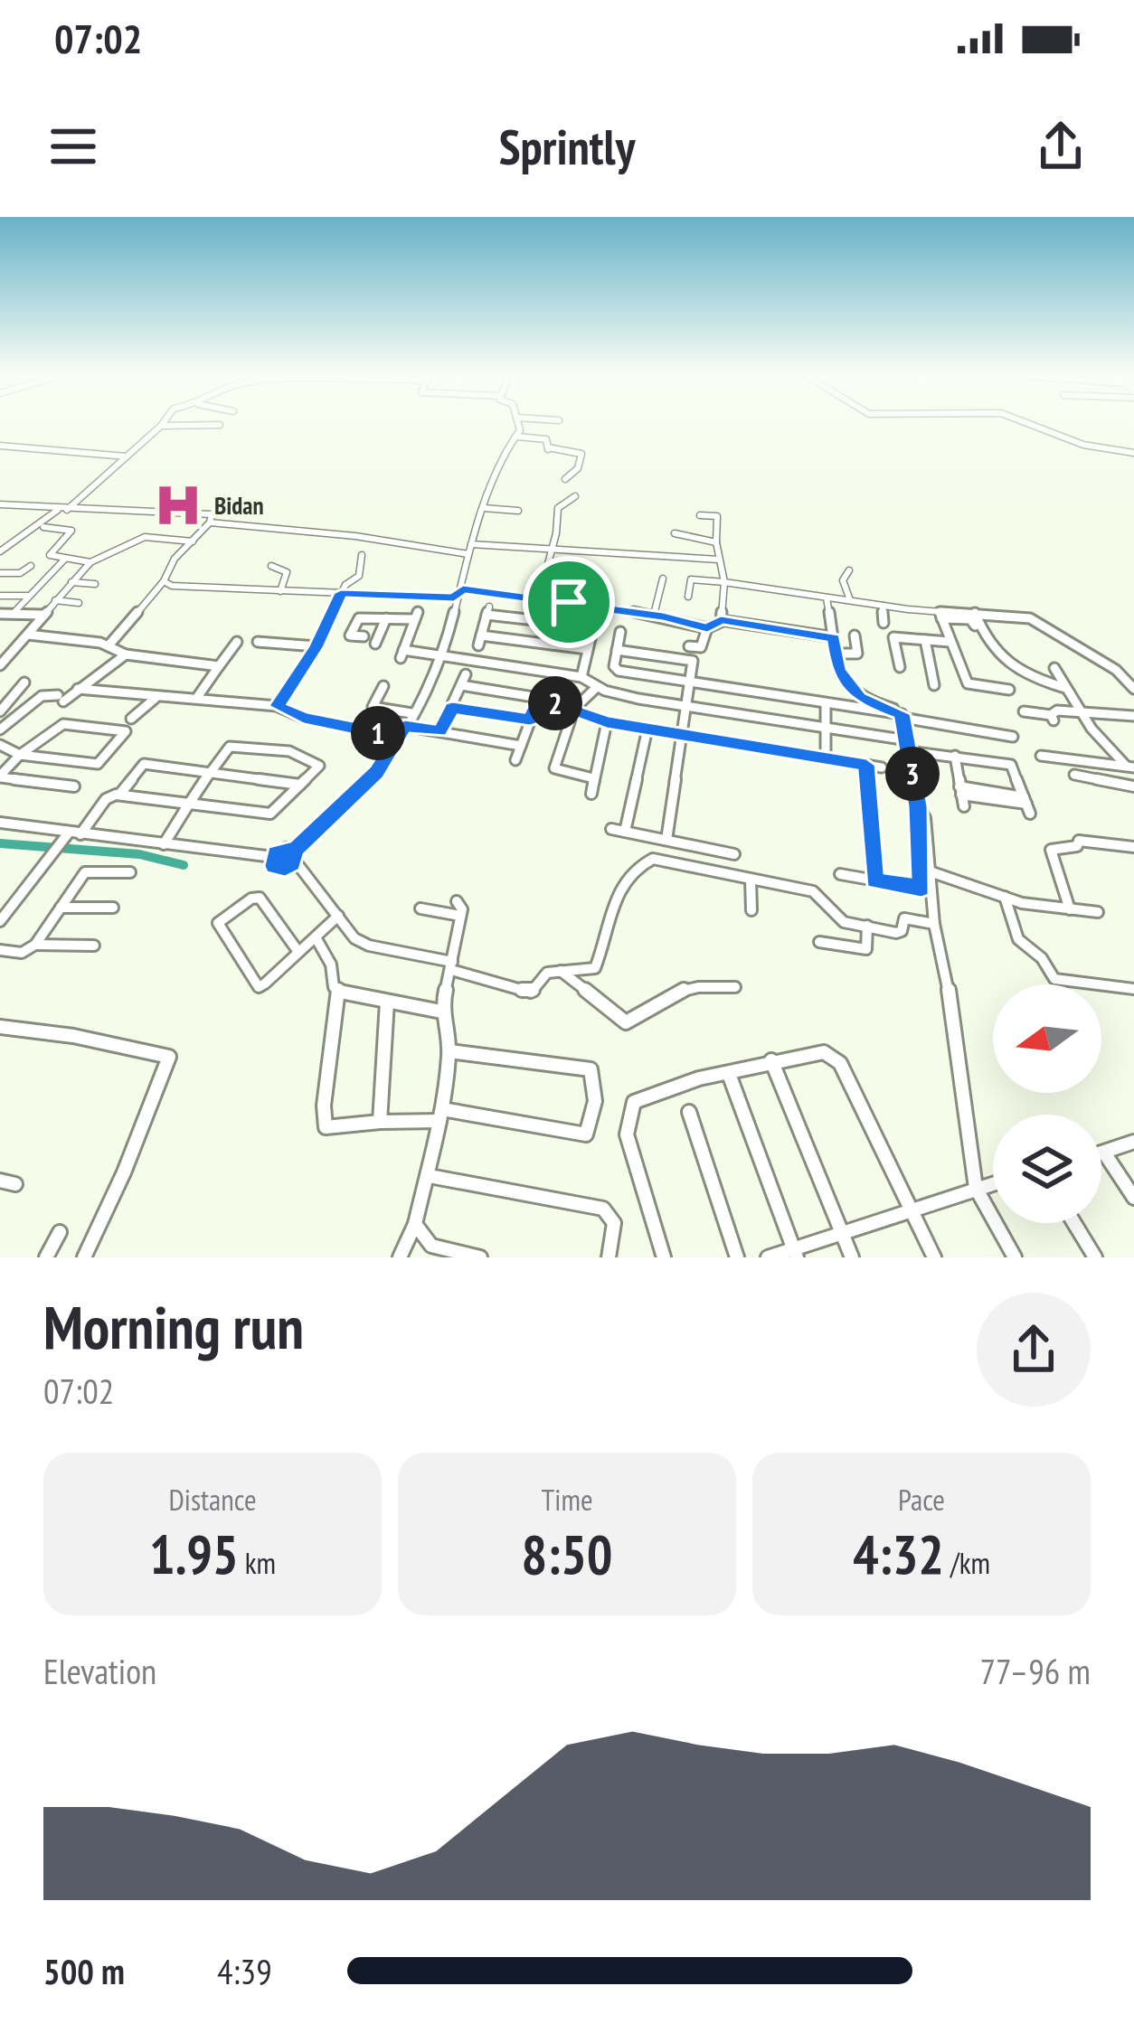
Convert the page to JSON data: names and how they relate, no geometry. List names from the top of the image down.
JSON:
{
  "places": {
    "hospital": ["Bidan"]
  },
  "north": "left",
  "page": {
    "status": "07:02",
    "header": "Sprintly",
    "pins": ["2", "1", "3"],
    "heading": ["Morning run", "07:02"],
    "stats": [
      ["Distance", "1.95 km"],
      ["Time", "8:50"],
      ["Pace", "4:32 /km"]
    ],
    "chart": ["Elevation", "77–96 m"],
    "list": [
      {
        "name": "500 m",
        "note": "4:39"
      }
    ]
  }
}
